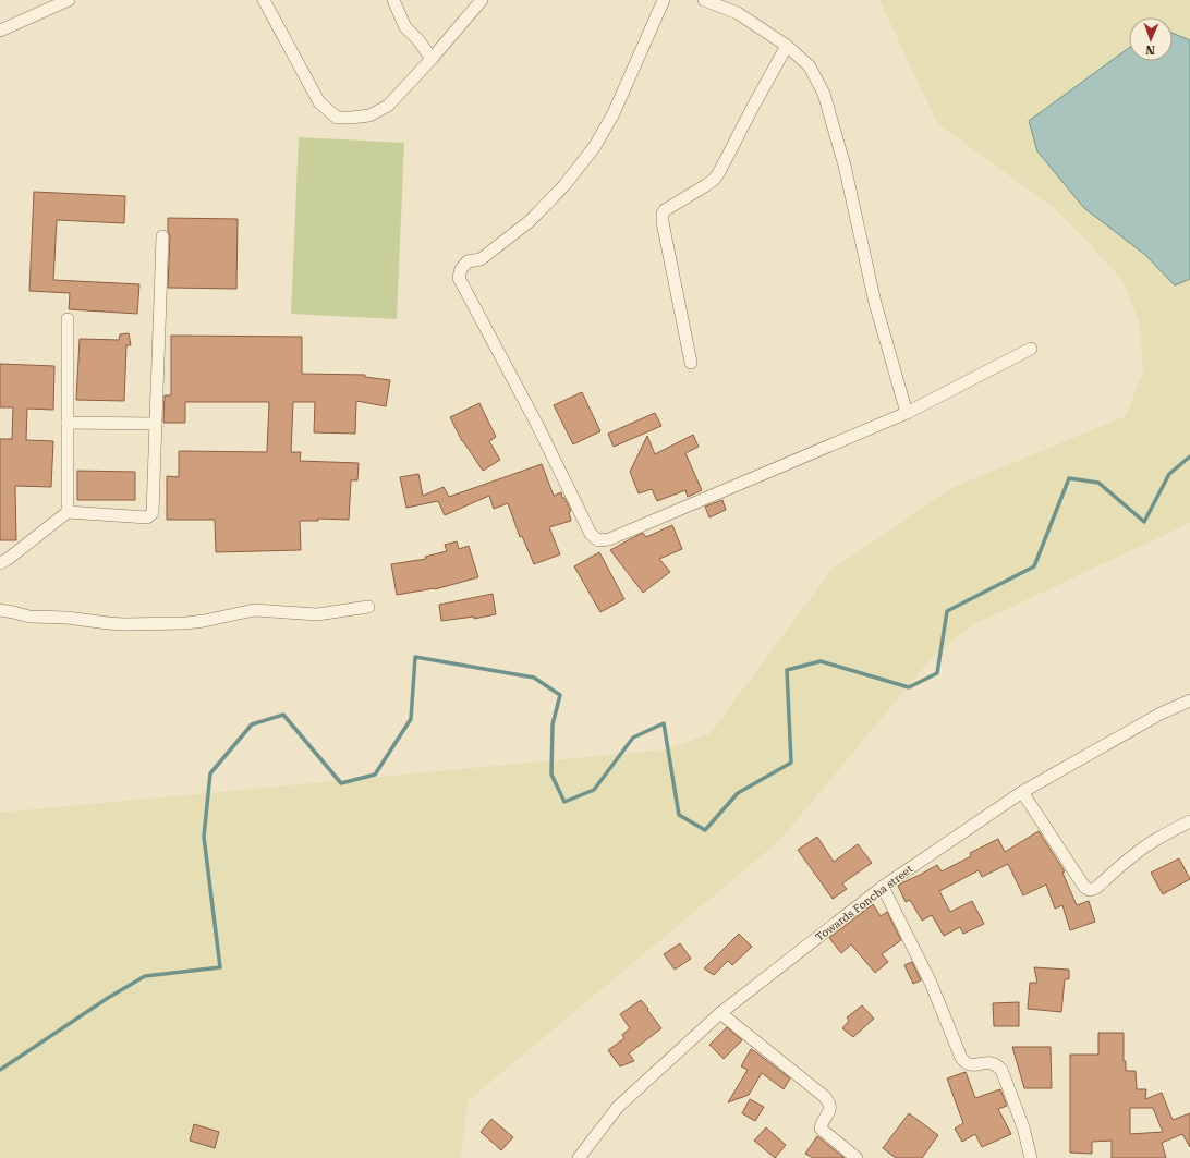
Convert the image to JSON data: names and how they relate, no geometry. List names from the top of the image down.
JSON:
{
  "streets": {
    "street": ["Towards Foncha street"]
  },
  "north": "bottom"
}
